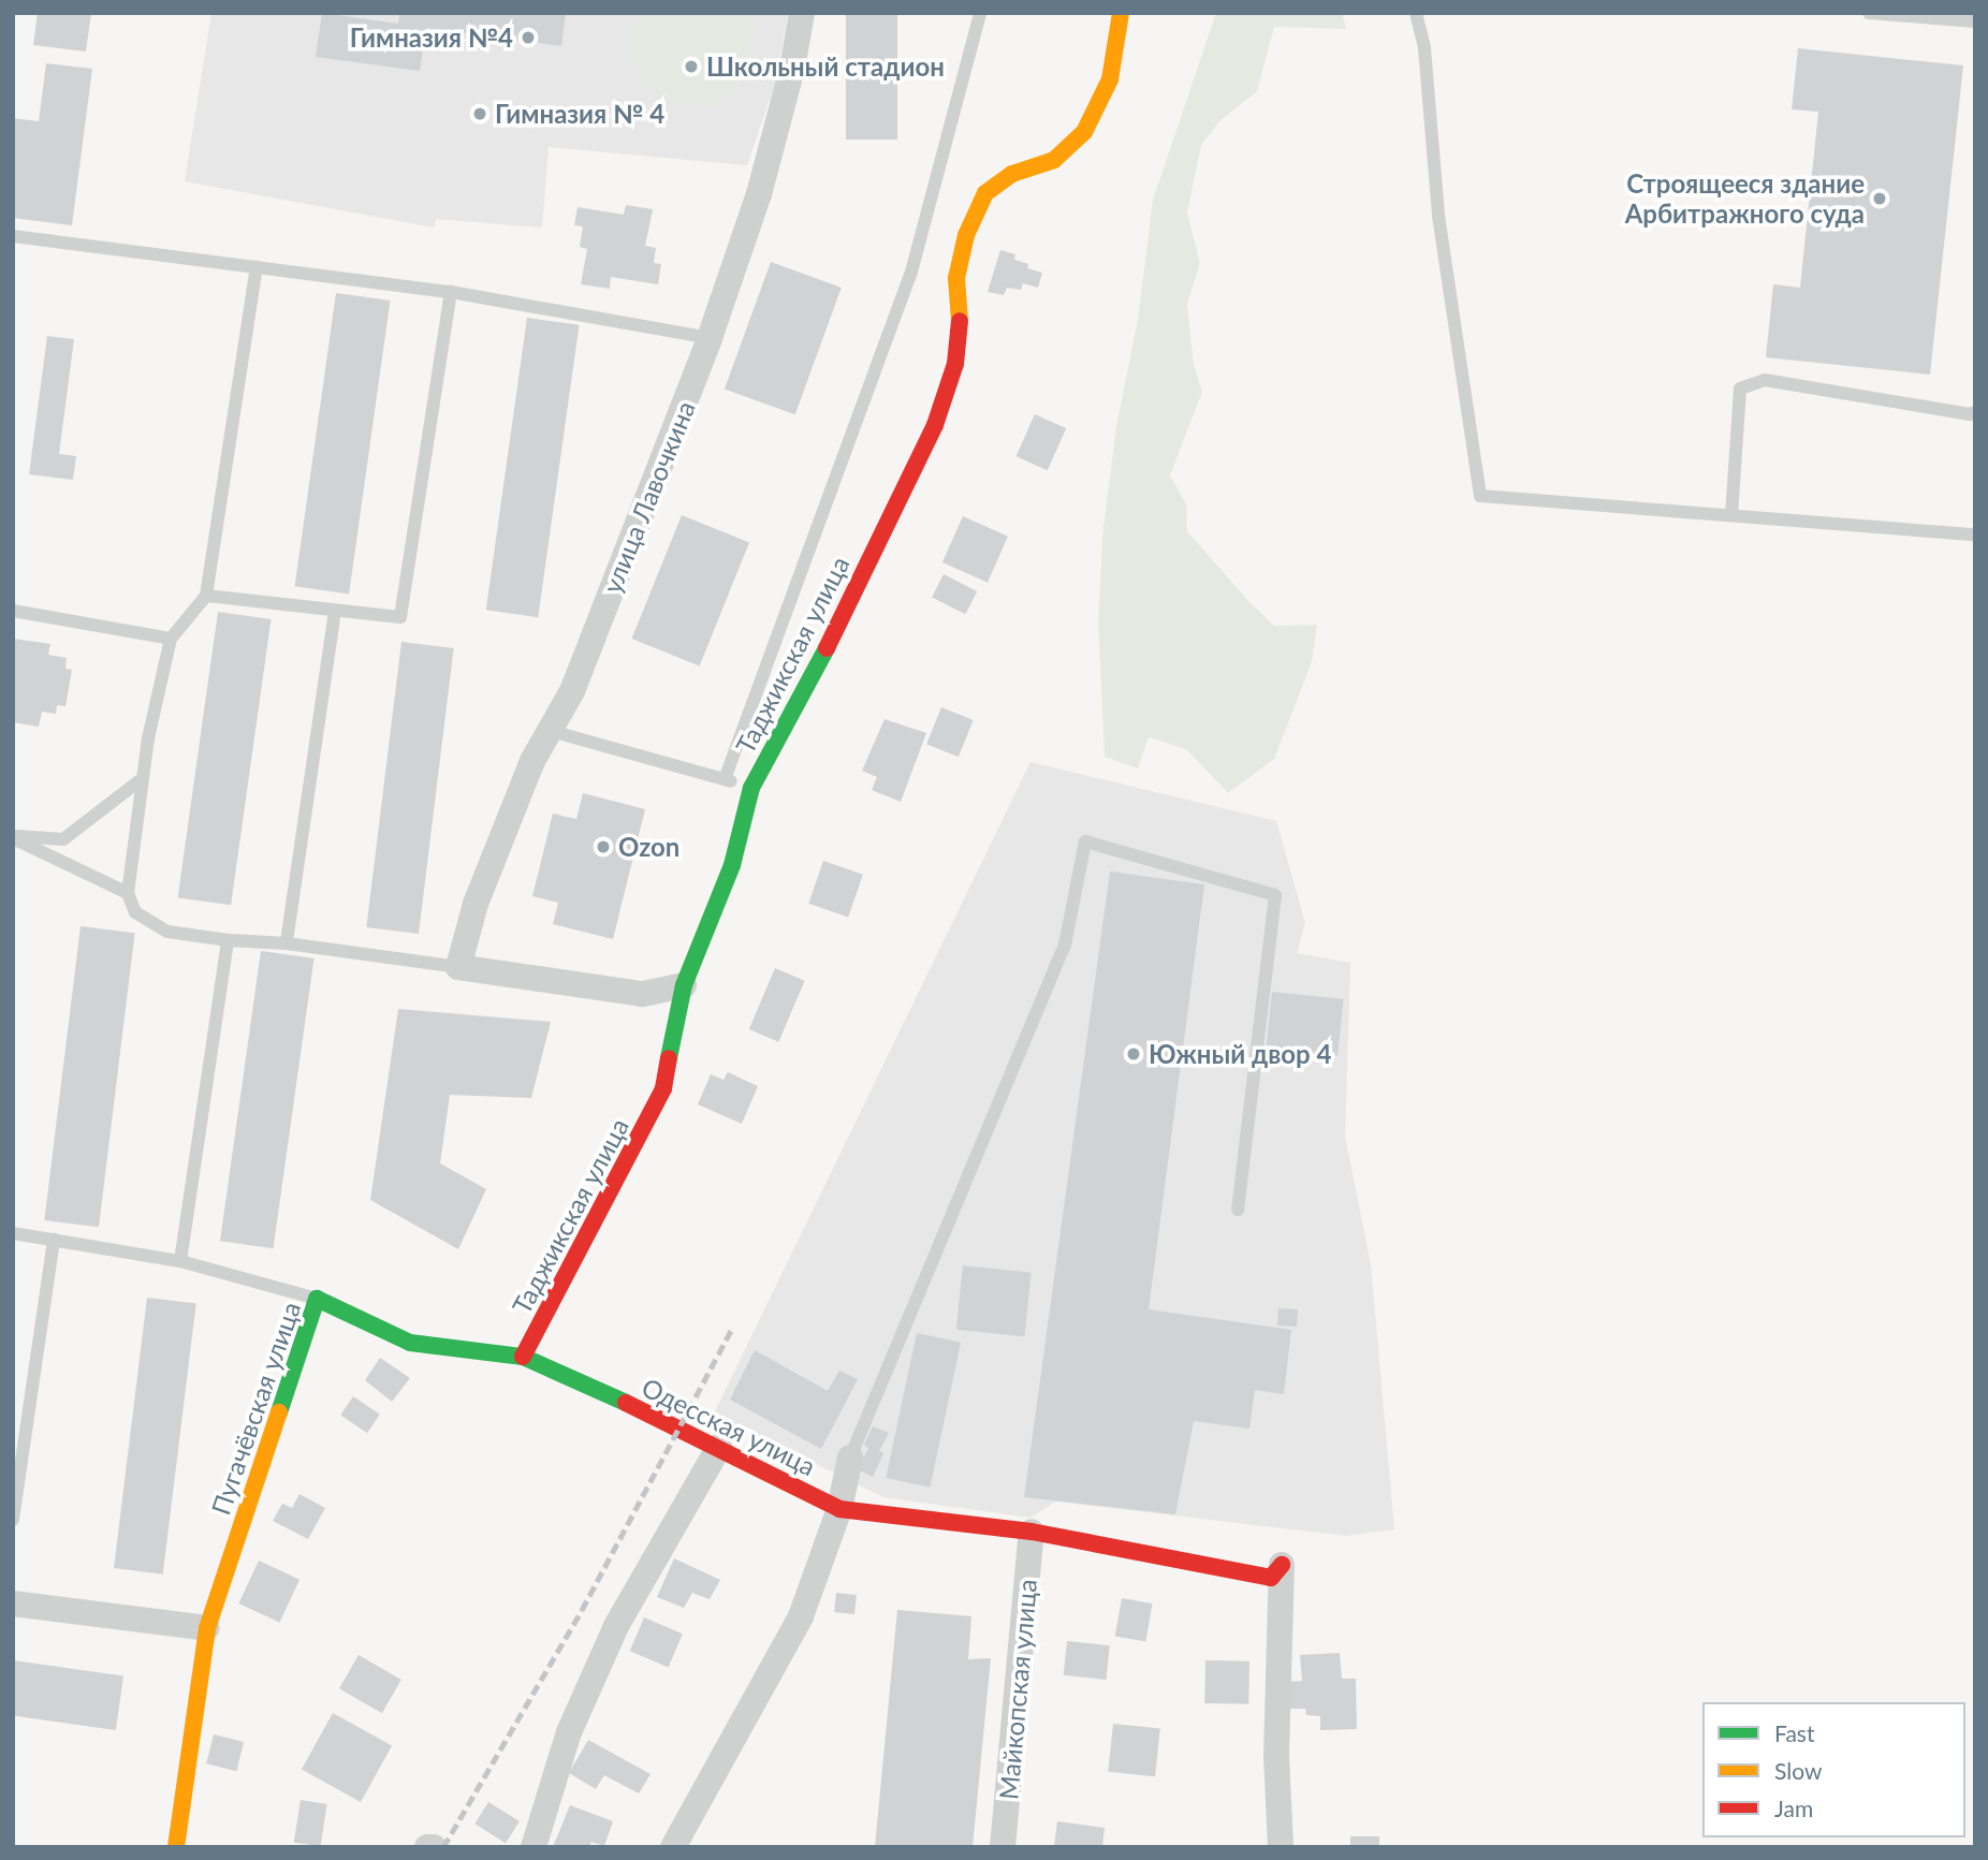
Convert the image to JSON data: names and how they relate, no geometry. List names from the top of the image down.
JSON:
{
  "streets": {
    "street": [
      "улица Лавочкина",
      "Таджикская улица",
      "Пугачёвская улица",
      "Одесская улица",
      "Майкопская улица"
    ]
  },
  "crossings": [
    ["Таджикская улица", "Одесская улица"],
    ["Пугачёвская улица", "Одесская улица"],
    ["Одесская улица", "Майкопская улица"]
  ],
  "places": [
    "Гимназия №4",
    "Школьный стадион",
    "Гимназия № 4",
    "Строящееся здание Арбитражного суда",
    "Ozon",
    "Южный двор 4"
  ],
  "legend": ["Fast", "Slow", "Jam"]
}
